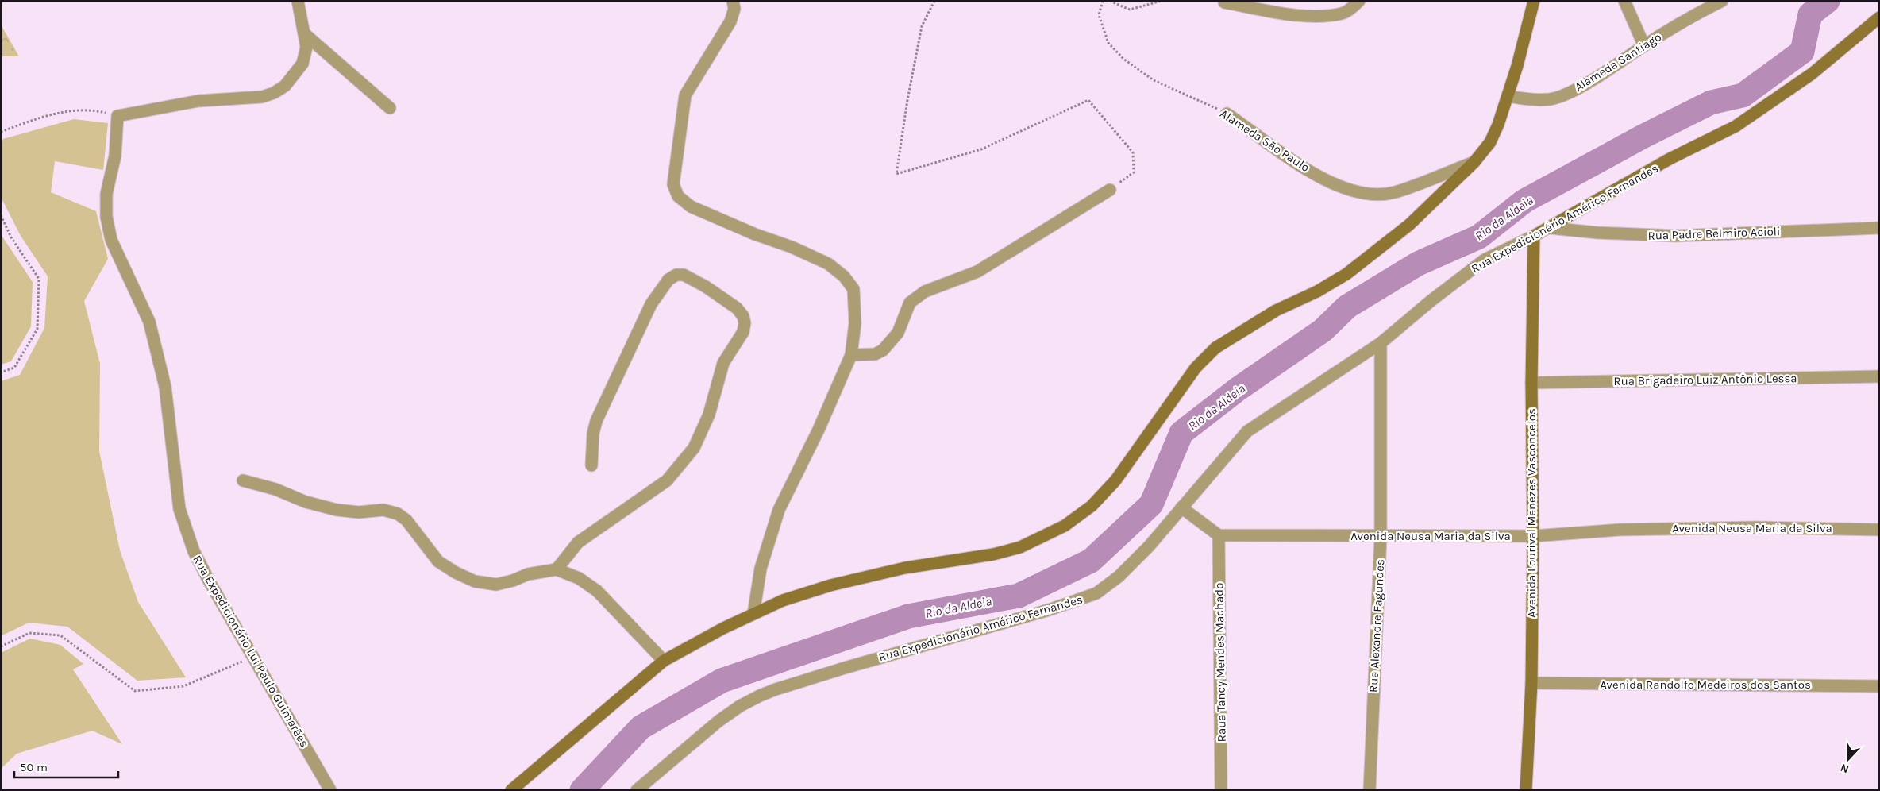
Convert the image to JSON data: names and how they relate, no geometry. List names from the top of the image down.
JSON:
{
  "streets": {
    "street": [
      "Alameda Santiago",
      "Alameda São Paulo",
      "Rua Expedicionário Américo Fernandes",
      "Rua Padre Belmiro Acioli",
      "Rua Brigadeiro Luiz Antônio Lessa",
      "Avenida Lourival Menezes Vasconcelos",
      "Avenida Neusa Maria da Silva",
      "Rua Alexandre Fagundes",
      "Rua Expedicionário Lui Paulo Guimarães",
      "Raua Tancy Mendes Machado",
      "Avenida Randolfo Medeiros dos Santos"
    ]
  },
  "crossings": [
    ["Rua Expedicionário Américo Fernandes", "Rua Padre Belmiro Acioli"],
    ["Rua Expedicionário Américo Fernandes", "Avenida Lourival Menezes Vasconcelos"],
    ["Rua Expedicionário Américo Fernandes", "Rua Alexandre Fagundes"],
    ["Rua Brigadeiro Luiz Antônio Lessa", "Avenida Lourival Menezes Vasconcelos"],
    ["Avenida Lourival Menezes Vasconcelos", "Avenida Neusa Maria da Silva"],
    ["Avenida Lourival Menezes Vasconcelos", "Avenida Randolfo Medeiros dos Santos"],
    ["Avenida Neusa Maria da Silva", "Rua Alexandre Fagundes"],
    ["Avenida Neusa Maria da Silva", "Raua Tancy Mendes Machado"]
  ],
  "water": ["Rio da Aldeia"],
  "scale_bar": "50 m",
  "north": "bottom"
}
